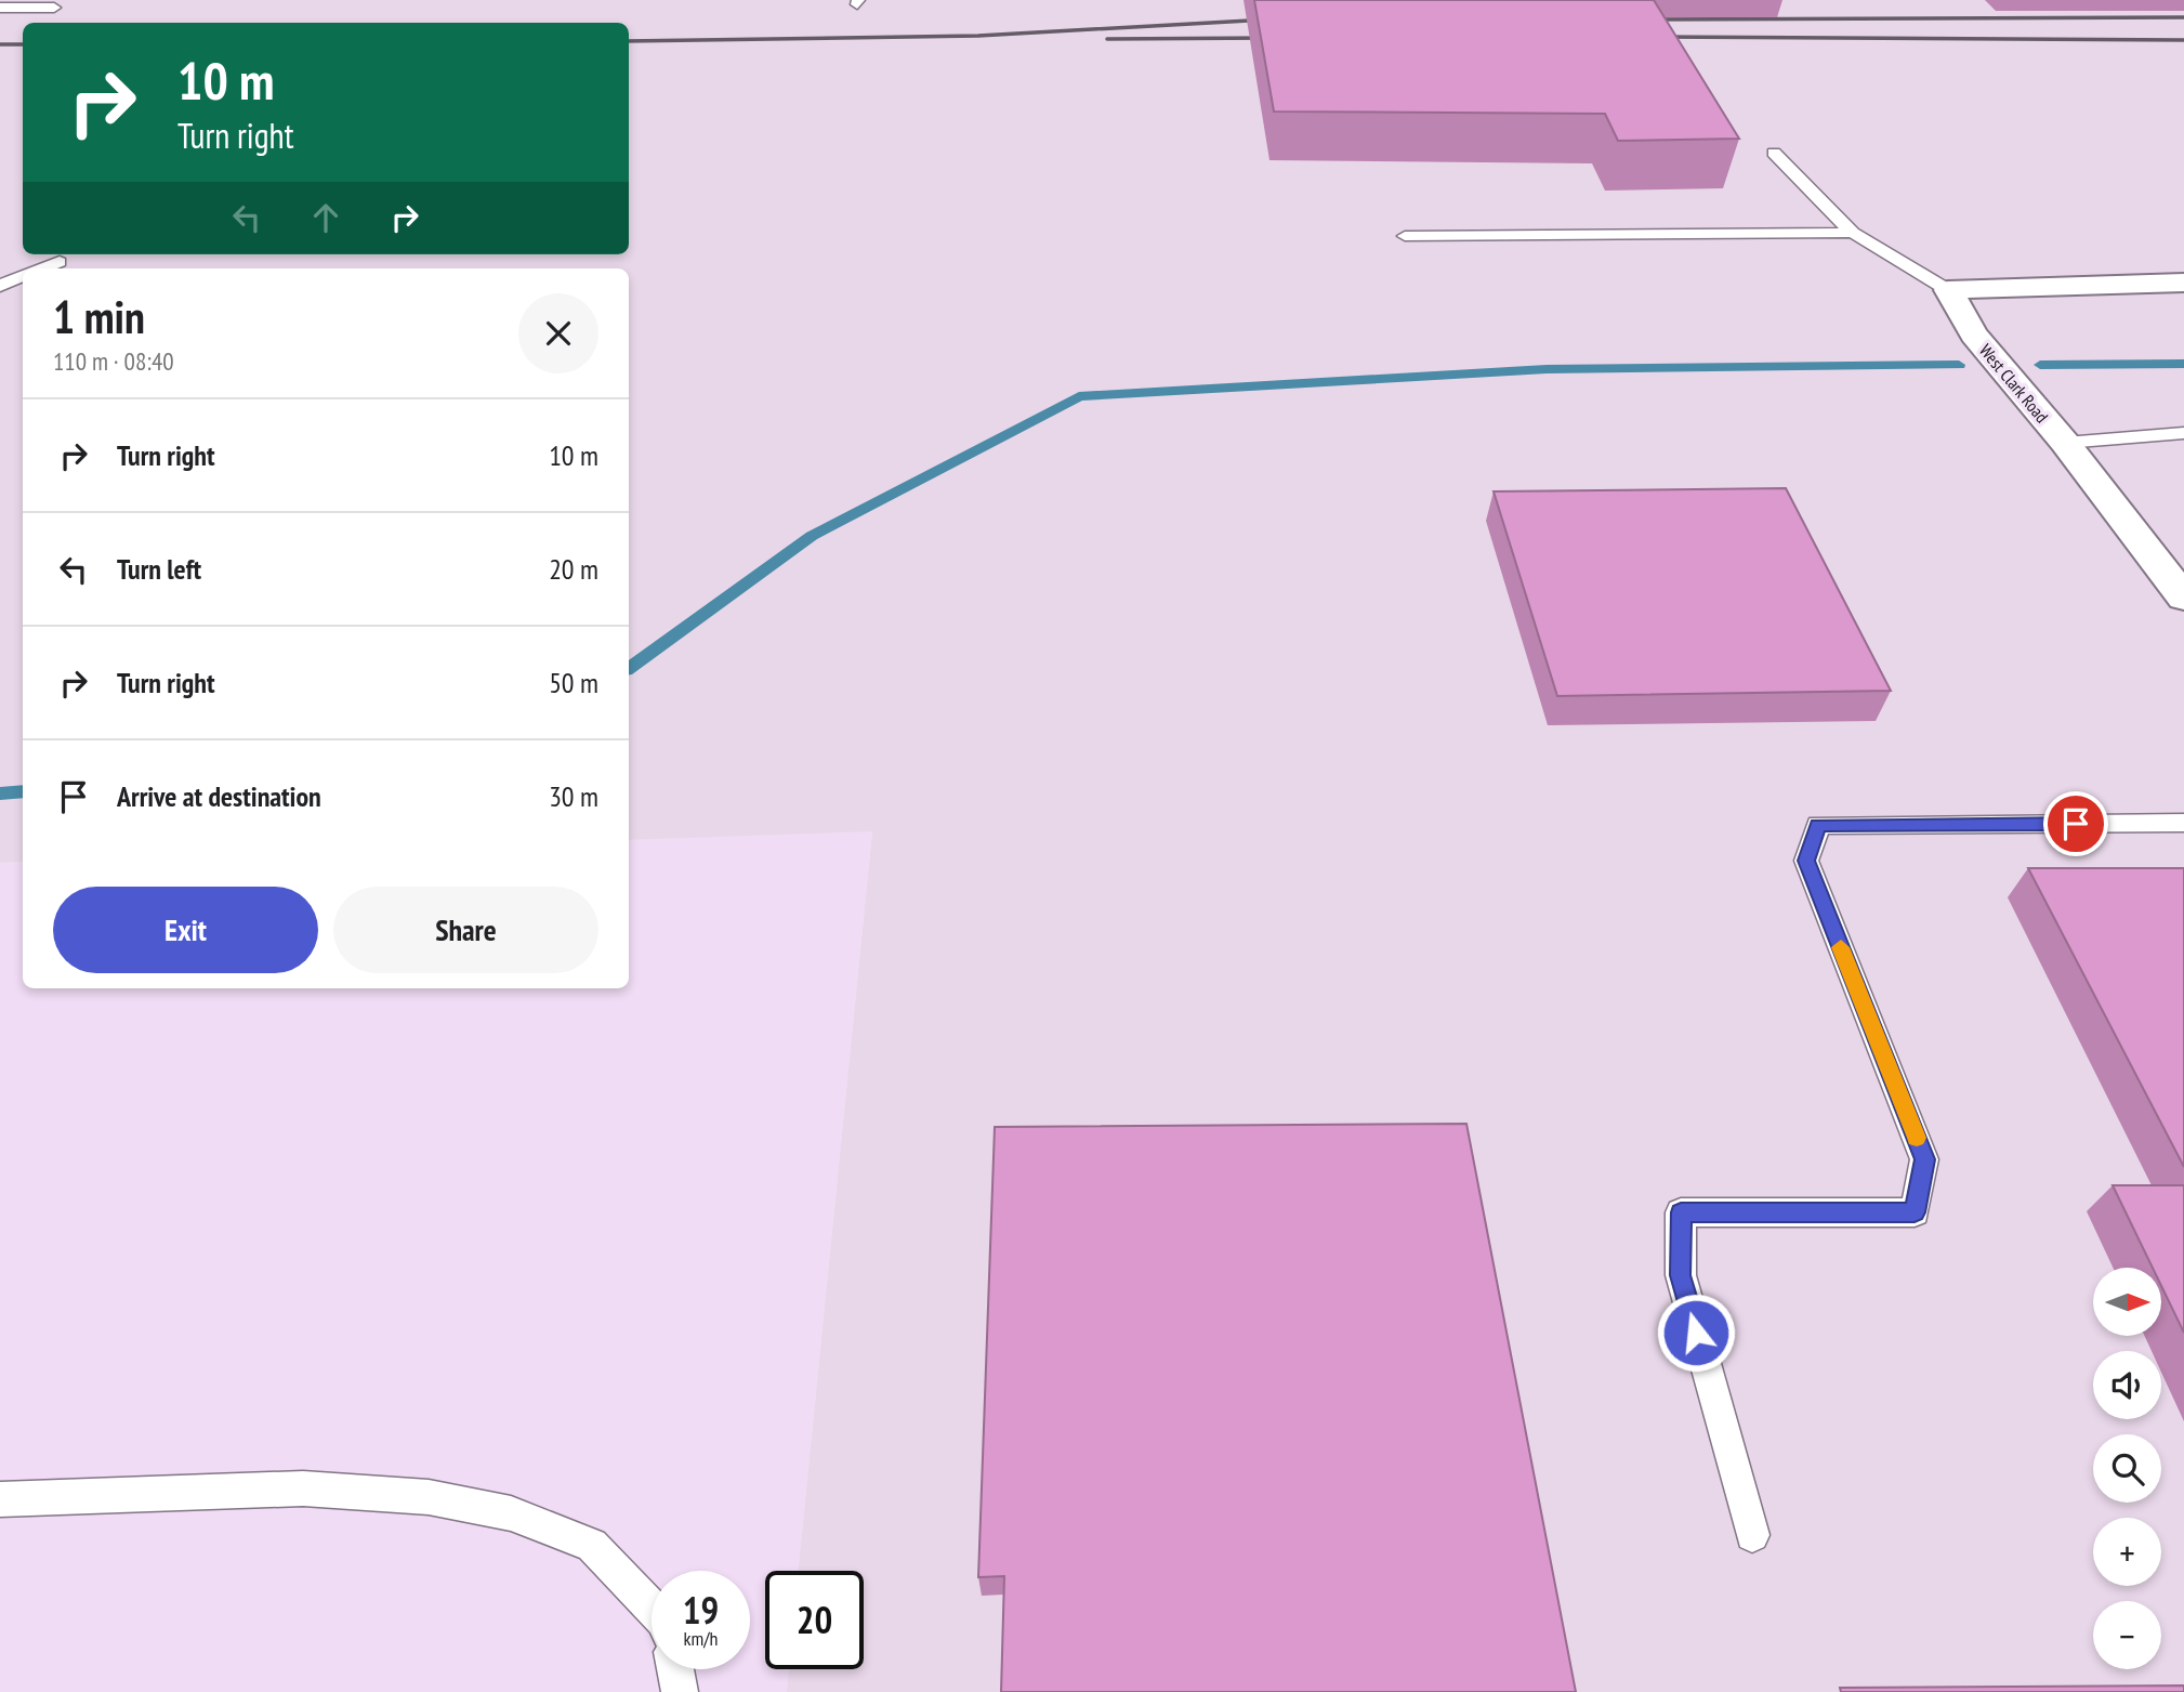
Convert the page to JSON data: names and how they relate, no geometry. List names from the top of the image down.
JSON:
{
  "streets": {
    "street": ["West Clark Road"]
  },
  "north": "right",
  "page": {
    "turn": ["10 m", "Turn right"],
    "heading": ["1 min", "110 m · 08:40"],
    "list": [
      {
        "name": "Turn right",
        "value": "10 m"
      },
      {
        "name": "Turn left",
        "value": "20 m"
      },
      {
        "name": "Turn right",
        "value": "50 m"
      },
      {
        "name": "Arrive at destination",
        "value": "30 m"
      }
    ],
    "buttons": ["Exit", "Share"],
    "map_buttons": ["+", "−"],
    "speed": "19 km/h",
    "limit": "20"
  }
}
